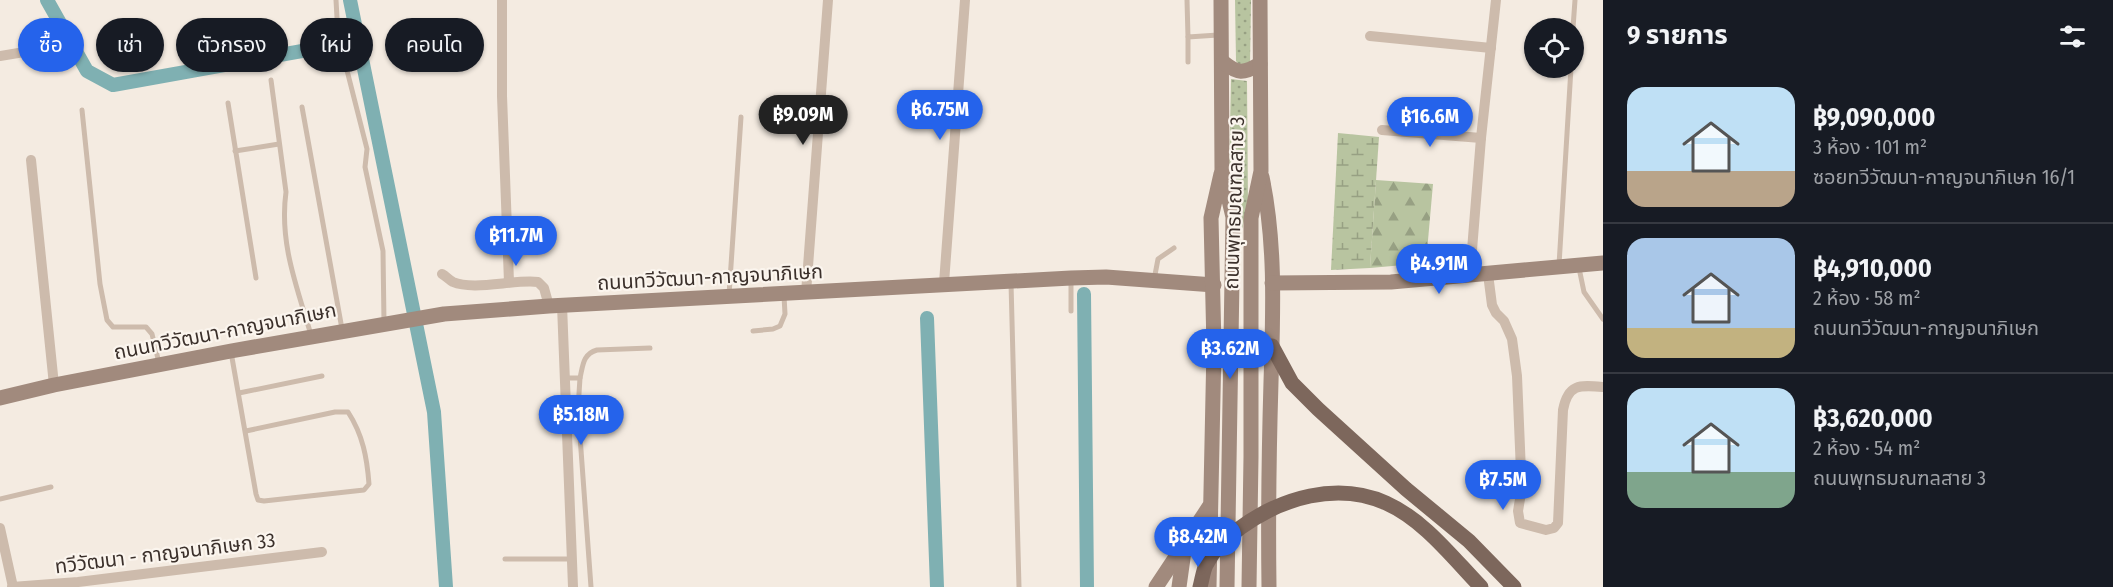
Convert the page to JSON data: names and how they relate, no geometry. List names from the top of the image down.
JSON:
{
  "streets": {
    "main road": ["ถนนพุทธมณฑลสาย 3", "ถนนทวีวัฒนา-กาญจนาภิเษก"],
    "street": ["ทวีวัฒนา - กาญจนาภิเษก 33"]
  },
  "page": {
    "heading": "9 รายการ",
    "chip": [
      "ซื้อ",
      "เช่า",
      "ตัวกรอง",
      "ใหม่",
      "คอนโด"
    ],
    "list": [
      {
        "name": "฿9,090,000",
        "note": "3 ห้อง · 101 m² · ซอยทวีวัฒนา-กาญจนาภิเษก 16/1"
      },
      {
        "name": "฿4,910,000",
        "note": "2 ห้อง · 58 m² · ถนนทวีวัฒนา-กาญจนาภิเษก"
      },
      {
        "name": "฿3,620,000",
        "note": "2 ห้อง · 54 m² · ถนนพุทธมณฑลสาย 3"
      }
    ],
    "price": [
      "฿6.75M",
      "฿9.09M",
      "฿16.6M",
      "฿11.7M",
      "฿4.91M",
      "฿3.62M",
      "฿5.18M",
      "฿7.5M",
      "฿8.42M"
    ]
  }
}
